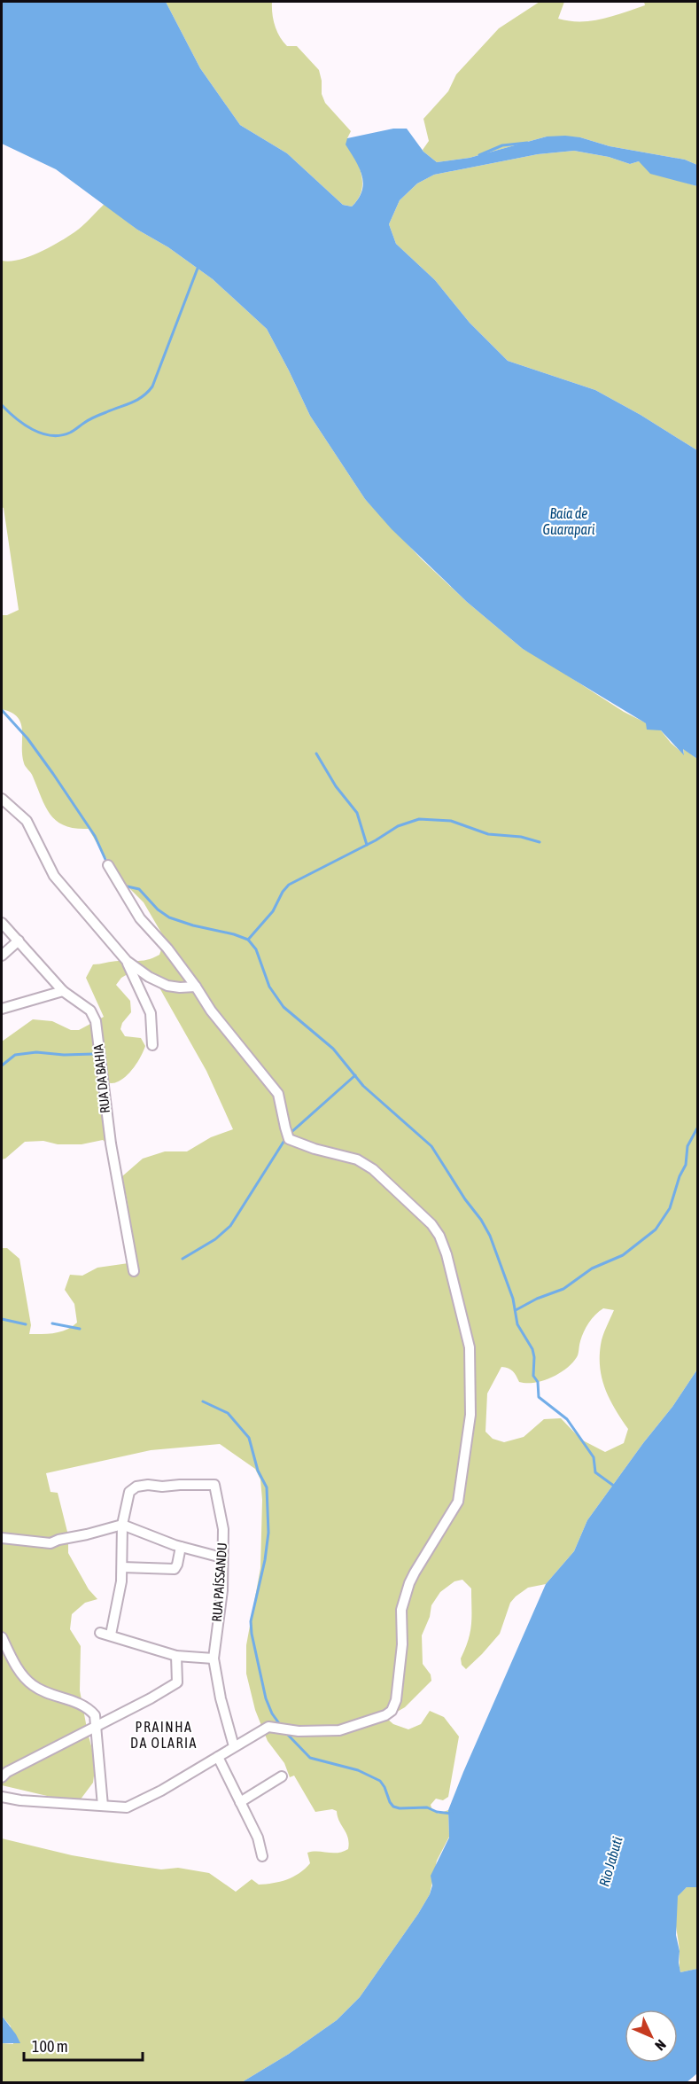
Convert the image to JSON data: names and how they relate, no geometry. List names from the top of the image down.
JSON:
{
  "streets": {
    "street": ["RUA DA BAHIA", "RUA PAÍSSANDU"]
  },
  "districts": ["PRAINHA DA OLARIA"],
  "water": ["Baía de Guarapari", "Rio Jabuti"],
  "scale_bar": "100 m",
  "north": "bottom right"
}
